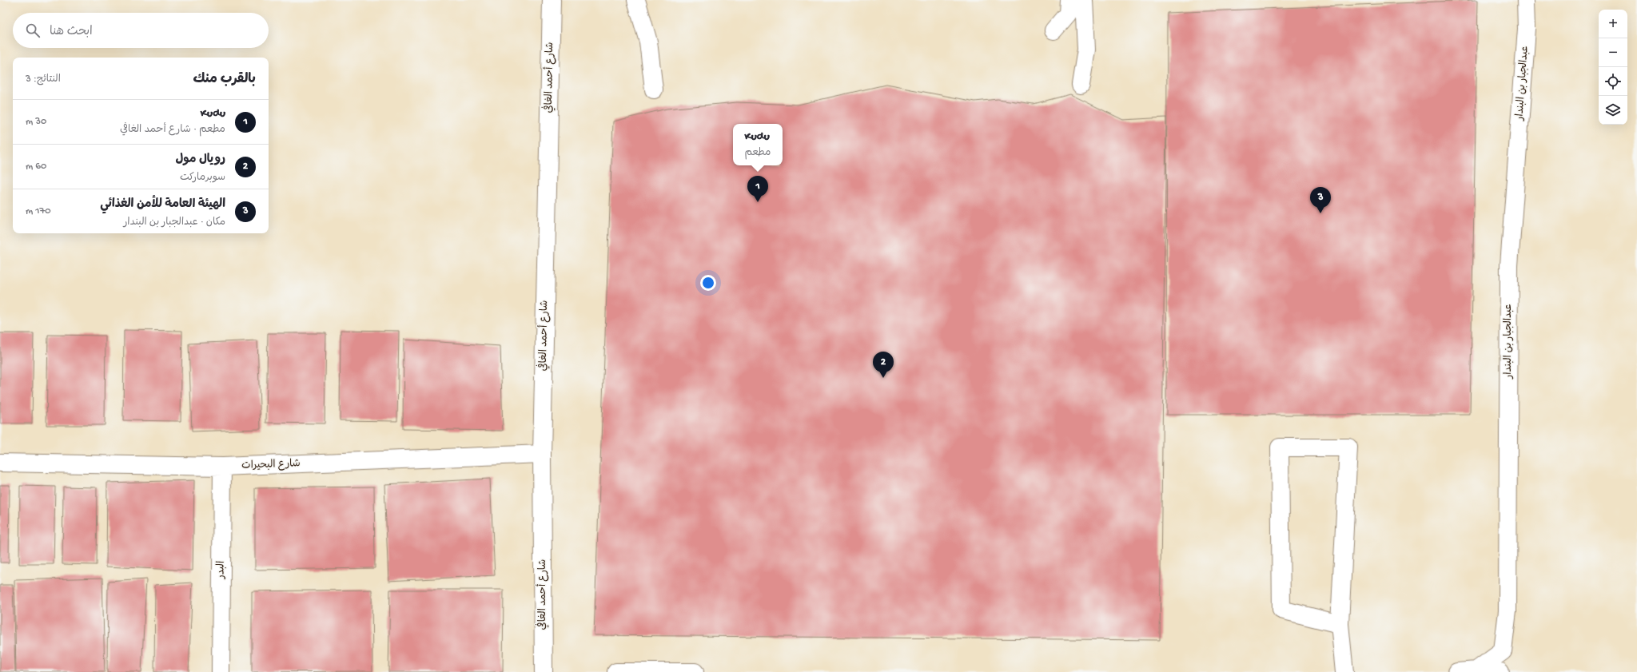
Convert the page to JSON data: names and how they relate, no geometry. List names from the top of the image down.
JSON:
{
  "streets": {
    "street": [
      "شارع أحمد الغافي",
      "عبدالجبار بن البندار",
      "شارع البحيرات",
      "البدر"
    ]
  },
  "crossings": [
    ["شارع أحمد الغافي", "شارع البحيرات"],
    ["شارع البحيرات", "البدر"]
  ],
  "page": {
    "map_buttons": ["+", "−"],
    "search": "ابحث هنا",
    "heading": ["بالقرب منك", "النتائج: 3"],
    "list": [
      {
        "mark": "1",
        "name": "Kudu",
        "note": "مطعم · شارع أحمد الغافي",
        "value": "30 m"
      },
      {
        "mark": "2",
        "name": "رويال مول",
        "note": "سوبرماركت",
        "value": "60 m"
      },
      {
        "mark": "3",
        "name": "الهيئة العامة للأمن الغذائي",
        "note": "مكان · عبدالجبار بن البندار",
        "value": "170 m"
      }
    ],
    "popup": ["Kudu", "مطعم"],
    "pins": ["1", "3", "2"]
  }
}
